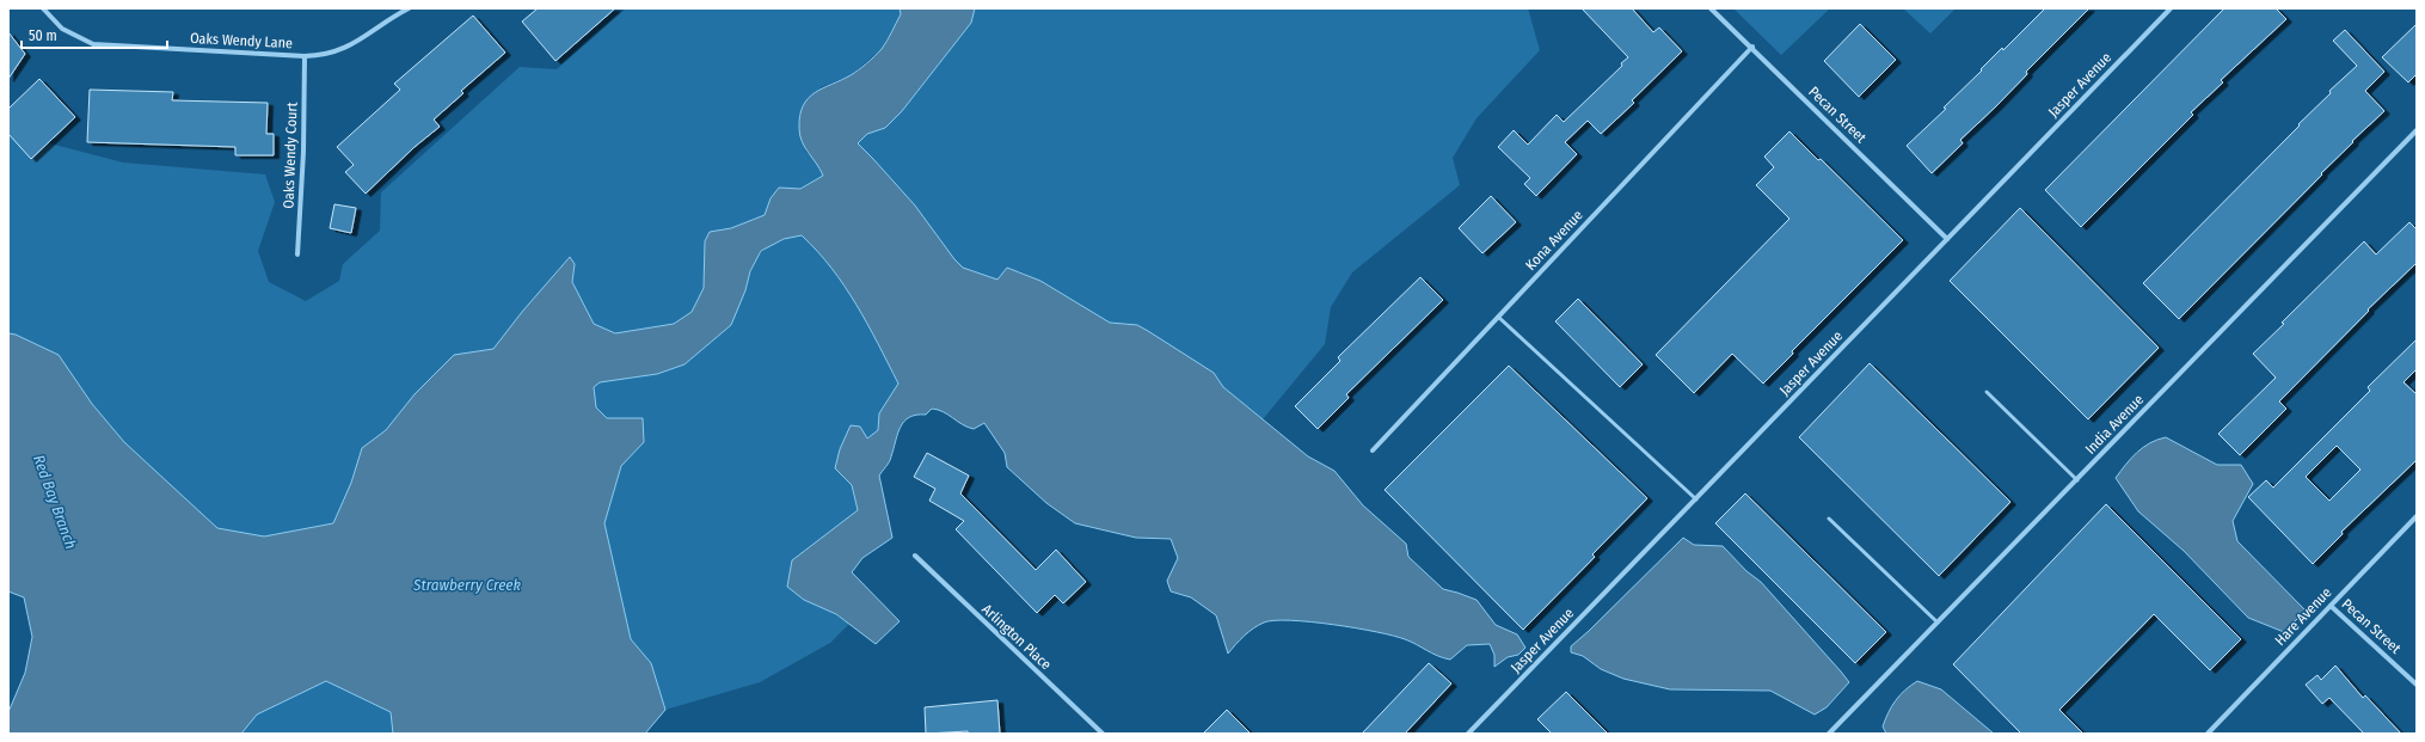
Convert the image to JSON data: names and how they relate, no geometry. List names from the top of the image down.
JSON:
{
  "streets": {
    "street": [
      "Oaks Wendy Lane",
      "Jasper Avenue",
      "Pecan Street",
      "Oaks Wendy Court",
      "Kona Avenue",
      "India Avenue",
      "Hare Avenue",
      "Arlington Place"
    ]
  },
  "crossings": [
    ["Oaks Wendy Lane", "Oaks Wendy Court"],
    ["Jasper Avenue", "Pecan Street"],
    ["Pecan Street", "Kona Avenue"],
    ["Pecan Street", "Hare Avenue"]
  ],
  "water": ["Red Bay Branch", "Strawberry Creek"],
  "scale_bar": "50 m"
}
